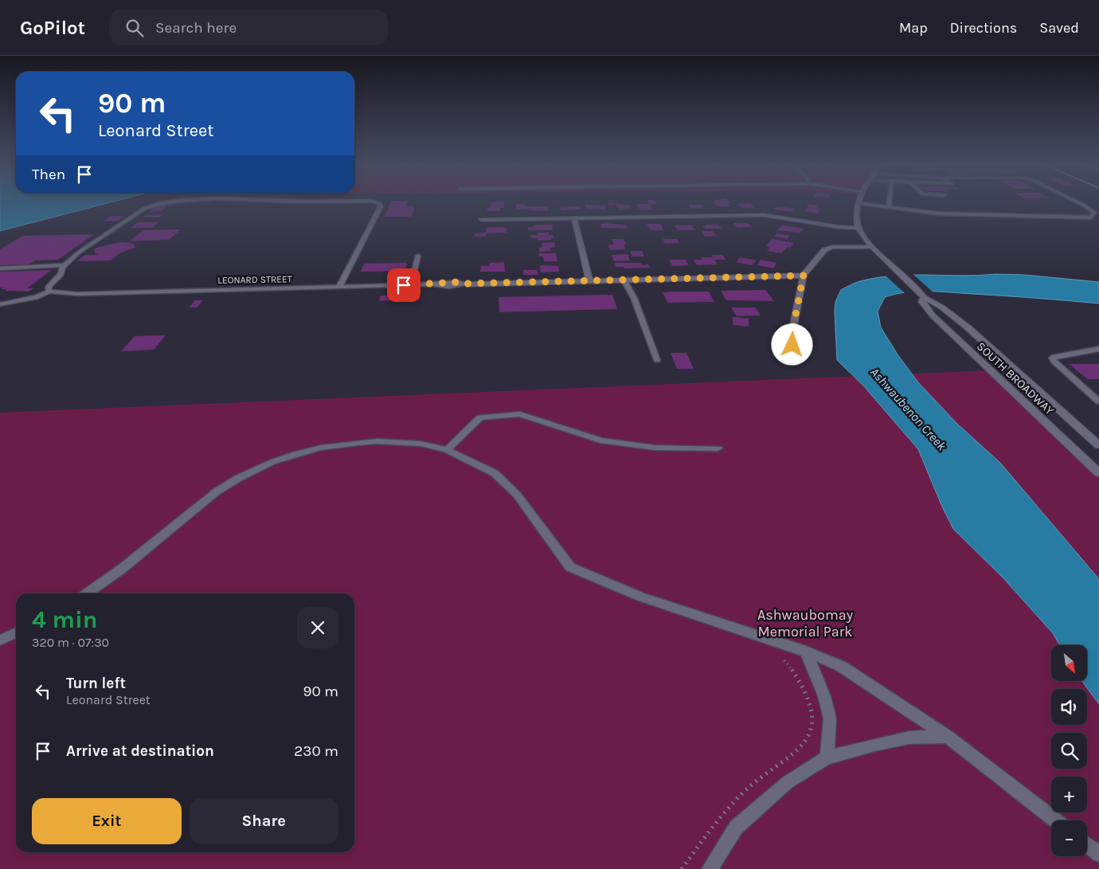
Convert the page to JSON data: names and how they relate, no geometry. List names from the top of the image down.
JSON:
{
  "streets": {
    "street": ["LEONARD STREET", "SOUTH BROADWAY"]
  },
  "water": ["Ashwaubenon Creek"],
  "parks": ["Ashwaubomay Memorial Park"],
  "north": "bottom right",
  "page": {
    "header": "GoPilot",
    "search": "Search here",
    "nav": ["Map", "Directions", "Saved"],
    "turn": ["90 m", "Leonard Street"],
    "then": "Then",
    "heading": ["4 min", "320 m · 07:30"],
    "map_buttons": ["+", "−"],
    "list": [
      {
        "name": "Turn left",
        "note": "Leonard Street",
        "value": "90 m"
      },
      {
        "name": "Arrive at destination",
        "value": "230 m"
      }
    ],
    "buttons": ["Exit", "Share"]
  }
}
